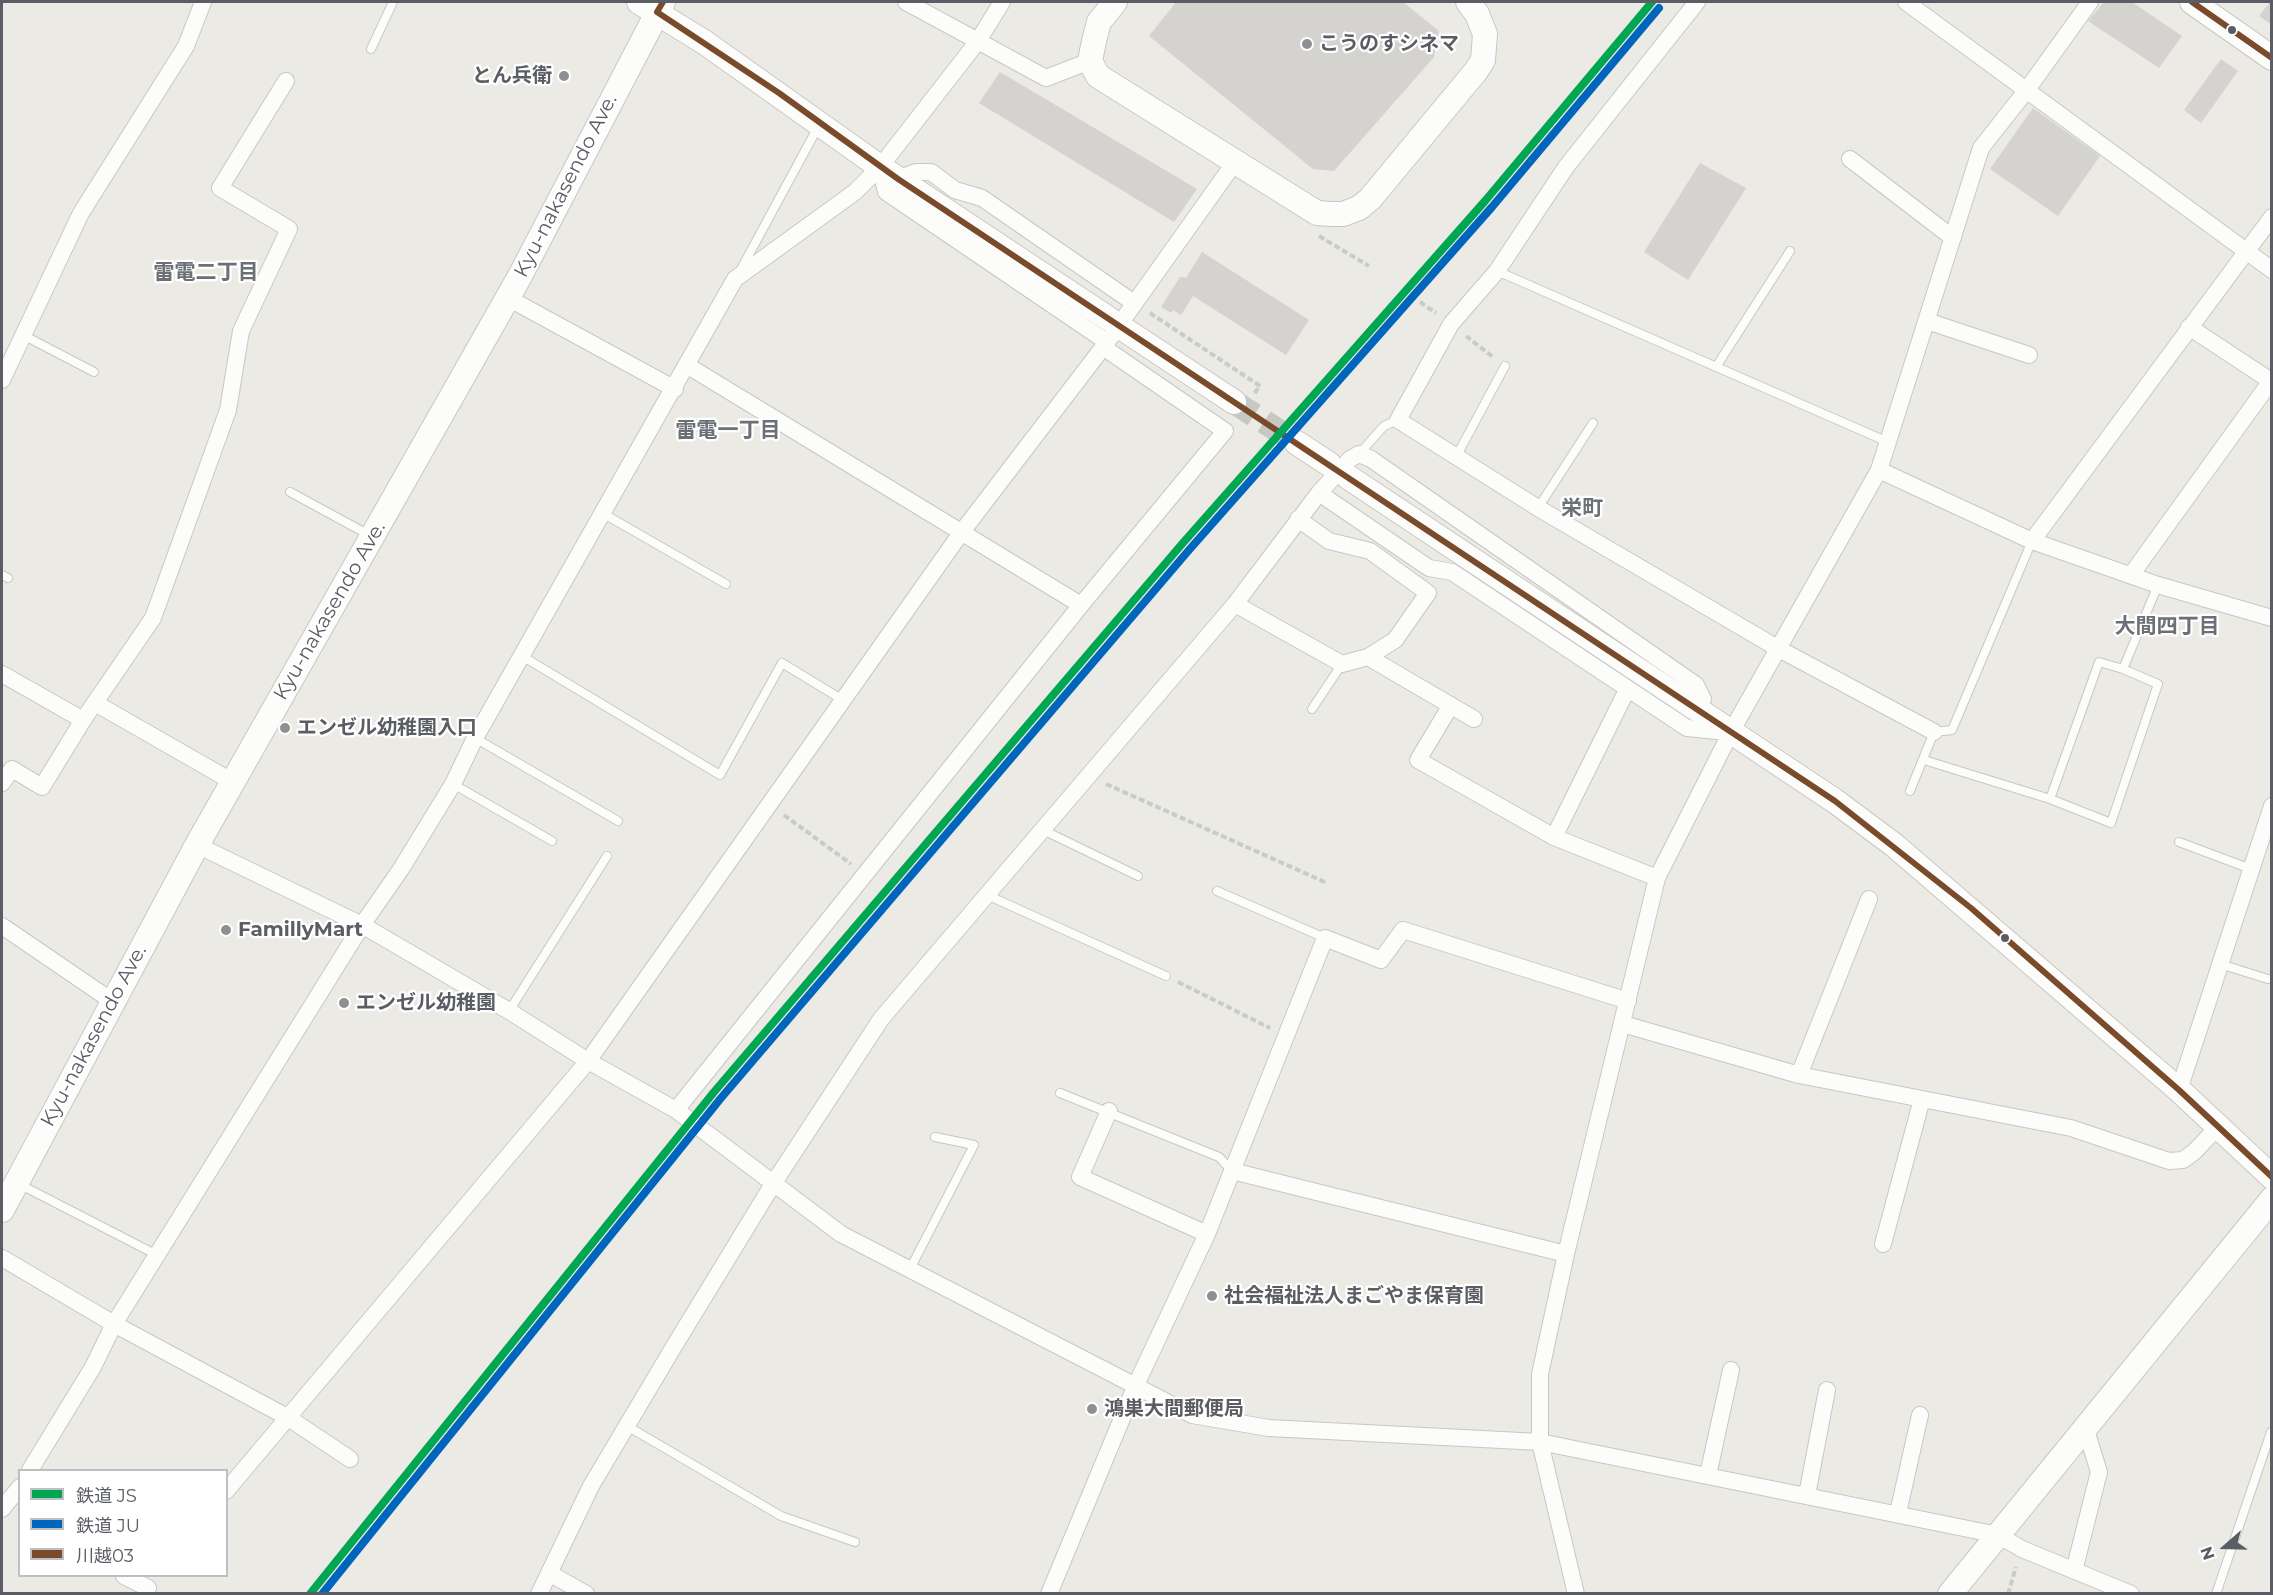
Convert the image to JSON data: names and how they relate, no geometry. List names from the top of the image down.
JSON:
{
  "streets": {
    "street": ["Kyu-nakasendo Ave."]
  },
  "districts": [
    "雷電二丁目",
    "雷電一丁目",
    "栄町",
    "大間四丁目"
  ],
  "places": [
    "こうのすシネマ",
    "とん兵衛",
    "エンゼル幼稚園入口",
    "FamillyMart",
    "エンゼル幼稚園",
    "社会福祉法人まごやま保育園",
    "鴻巣大間郵便局"
  ],
  "lines": ["rail line JS", "transit line 川越03", "rail line JU"],
  "legend": ["鉄道 JS", "鉄道 JU", "川越03"],
  "north": "left"
}
